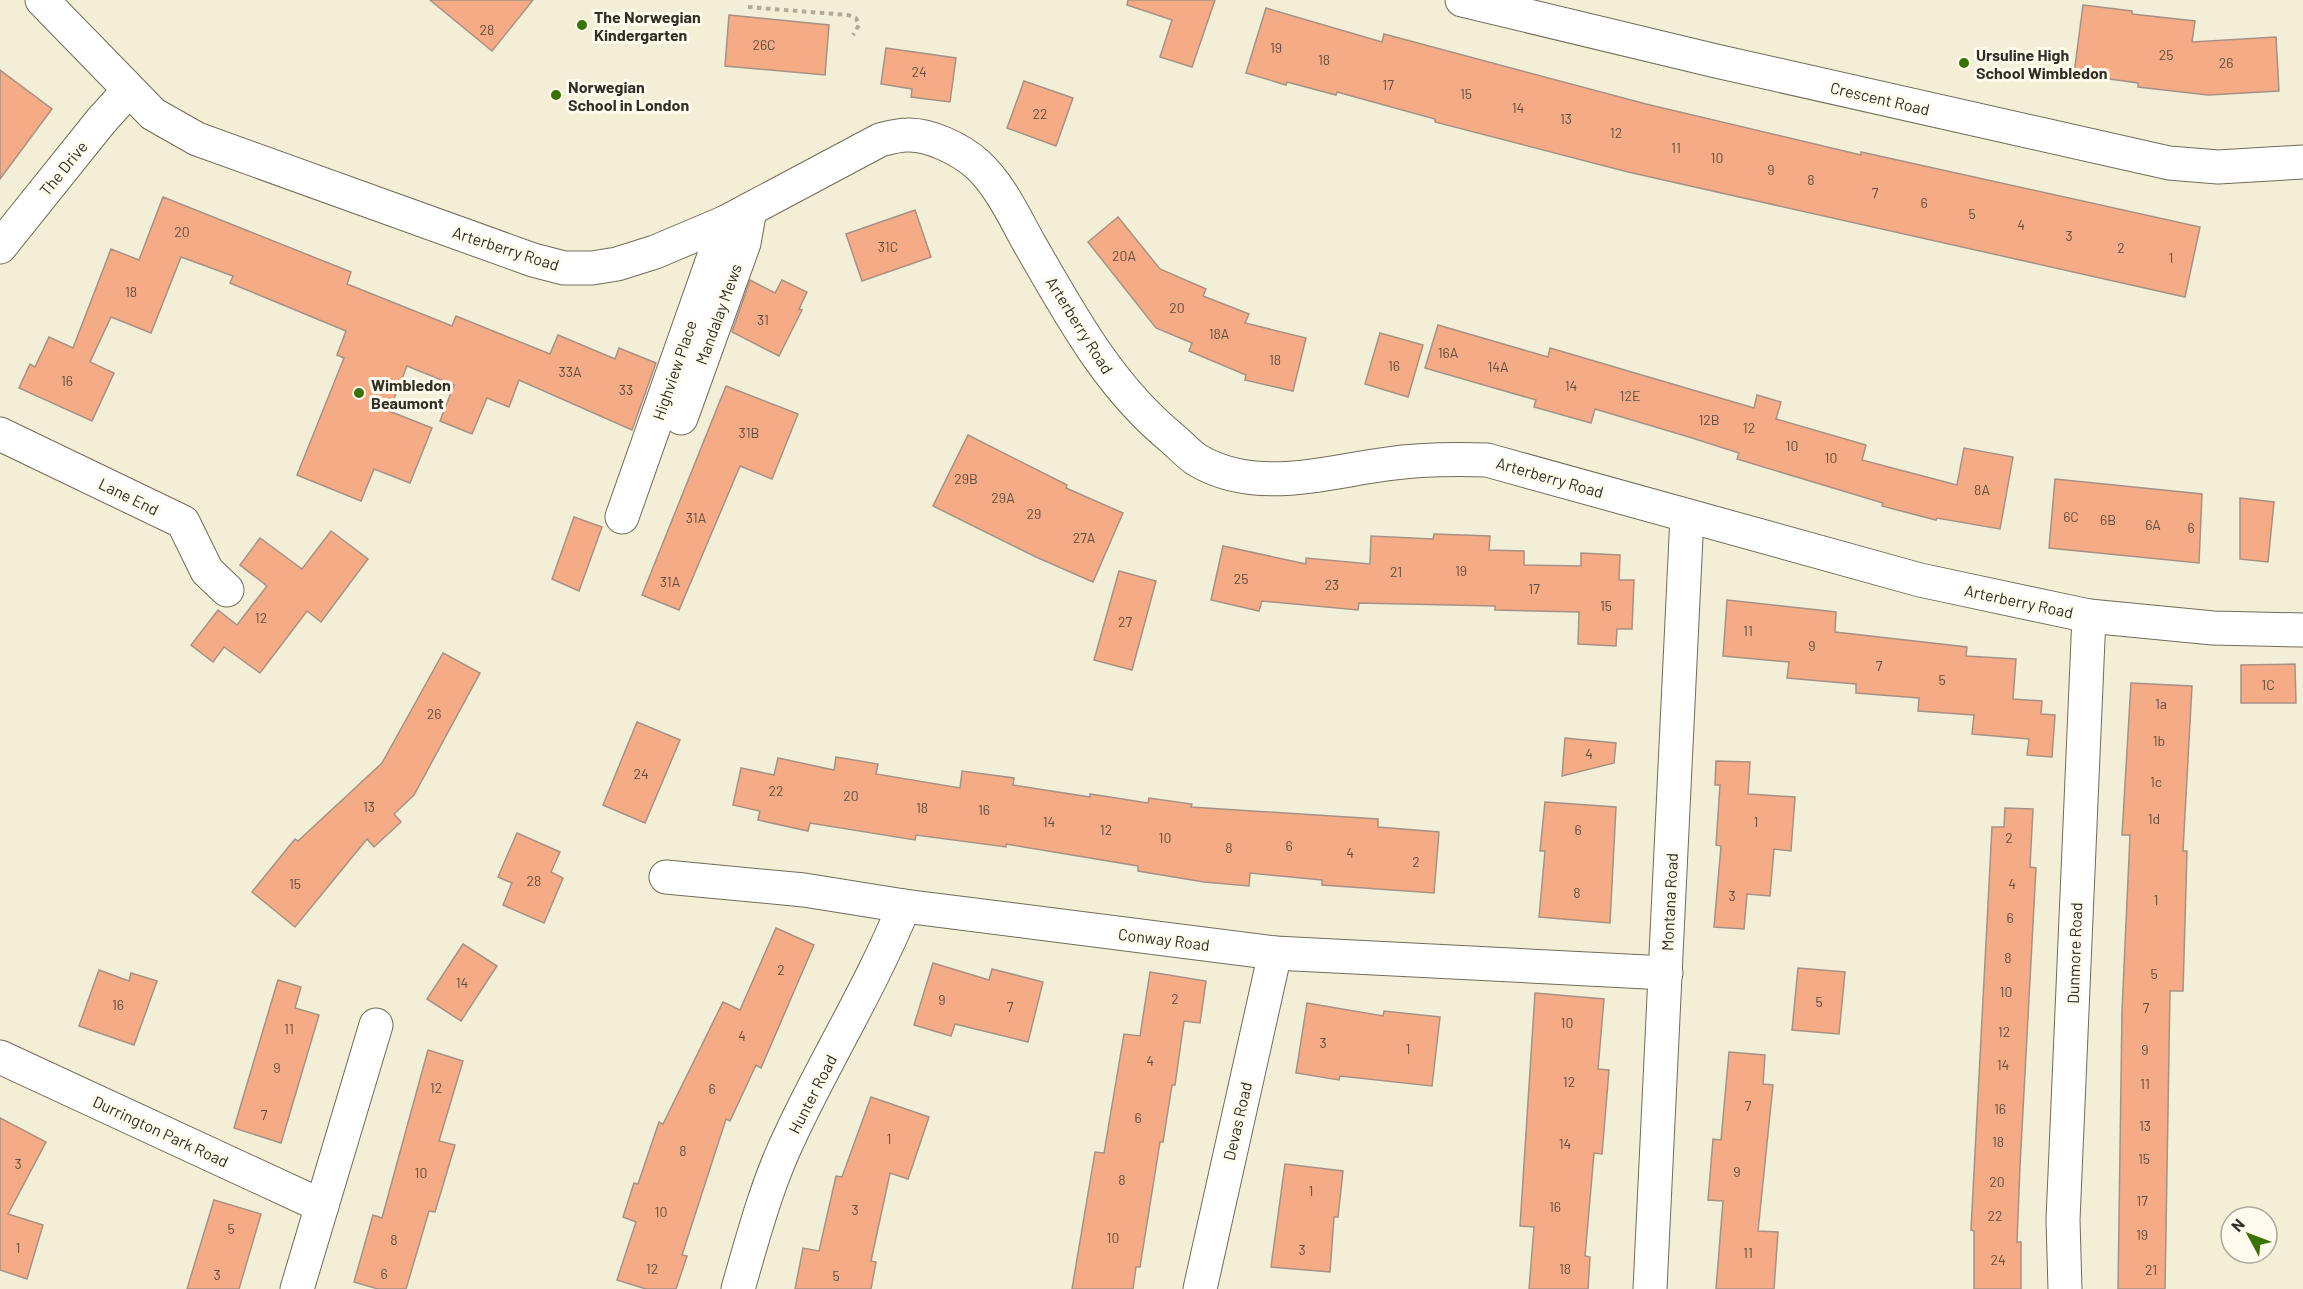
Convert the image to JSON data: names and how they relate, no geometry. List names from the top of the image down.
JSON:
{
  "streets": {
    "street": [
      "Crescent Road",
      "The Drive",
      "Arterberry Road",
      "Mandalay Mews",
      "Highview Place",
      "Lane End",
      "Montana Road",
      "Conway Road",
      "Dunmore Road",
      "Hunter Road",
      "Devas Road",
      "Durrington Park Road"
    ]
  },
  "crossings": [
    ["The Drive", "Arterberry Road"],
    ["Arterberry Road", "Mandalay Mews"],
    ["Arterberry Road", "Highview Place"],
    ["Arterberry Road", "Montana Road"],
    ["Arterberry Road", "Dunmore Road"],
    ["Mandalay Mews", "Highview Place"],
    ["Montana Road", "Conway Road"],
    ["Conway Road", "Hunter Road"],
    ["Conway Road", "Devas Road"]
  ],
  "places": [
    "The Norwegian Kindergarten",
    "Ursuline High School Wimbledon",
    "Norwegian School in London",
    "Wimbledon Beaumont"
  ],
  "house_numbers": [
    "28",
    "26C",
    "19",
    "25",
    "18",
    "26",
    "24",
    "17",
    "15",
    "14",
    "22",
    "13",
    "12",
    "11",
    "10",
    "9",
    "8",
    "7",
    "6",
    "5",
    "4",
    "20",
    "3",
    "31C",
    "2",
    "20A",
    "1",
    "18",
    "20",
    "31",
    "18A",
    "16A",
    "18",
    "16",
    "14A",
    "33A",
    "16",
    "14",
    "33",
    "12E",
    "12B",
    "12",
    "31B",
    "10",
    "10",
    "29B",
    "8A",
    "29A",
    "29",
    "6C",
    "31A",
    "6B",
    "6A",
    "6",
    "27A",
    "19",
    "21",
    "25",
    "31A",
    "23",
    "17",
    "15",
    "12",
    "27",
    "11",
    "9",
    "7",
    "5",
    "1C",
    "1a",
    "26",
    "1b",
    "4",
    "24",
    "1c",
    "22",
    "20",
    "13",
    "18",
    "16",
    "1d",
    "14",
    "1",
    "12",
    "6",
    "10",
    "2",
    "6",
    "8",
    "4",
    "2",
    "28",
    "15",
    "4",
    "8",
    "3",
    "1",
    "6",
    "8",
    "2",
    "5",
    "14",
    "10",
    "2",
    "9",
    "5",
    "16",
    "7",
    "7",
    "10",
    "11",
    "12",
    "4",
    "3",
    "1",
    "9",
    "4",
    "14",
    "9",
    "12",
    "11",
    "12",
    "6",
    "7",
    "16",
    "7",
    "6",
    "13",
    "1",
    "18",
    "14",
    "8",
    "15",
    "3",
    "9",
    "10",
    "8",
    "20",
    "1",
    "17",
    "16",
    "3",
    "10",
    "22",
    "5",
    "19",
    "10",
    "8",
    "1",
    "3",
    "11",
    "24",
    "12",
    "18",
    "21",
    "6",
    "3",
    "5"
  ],
  "north": "top left"
}
